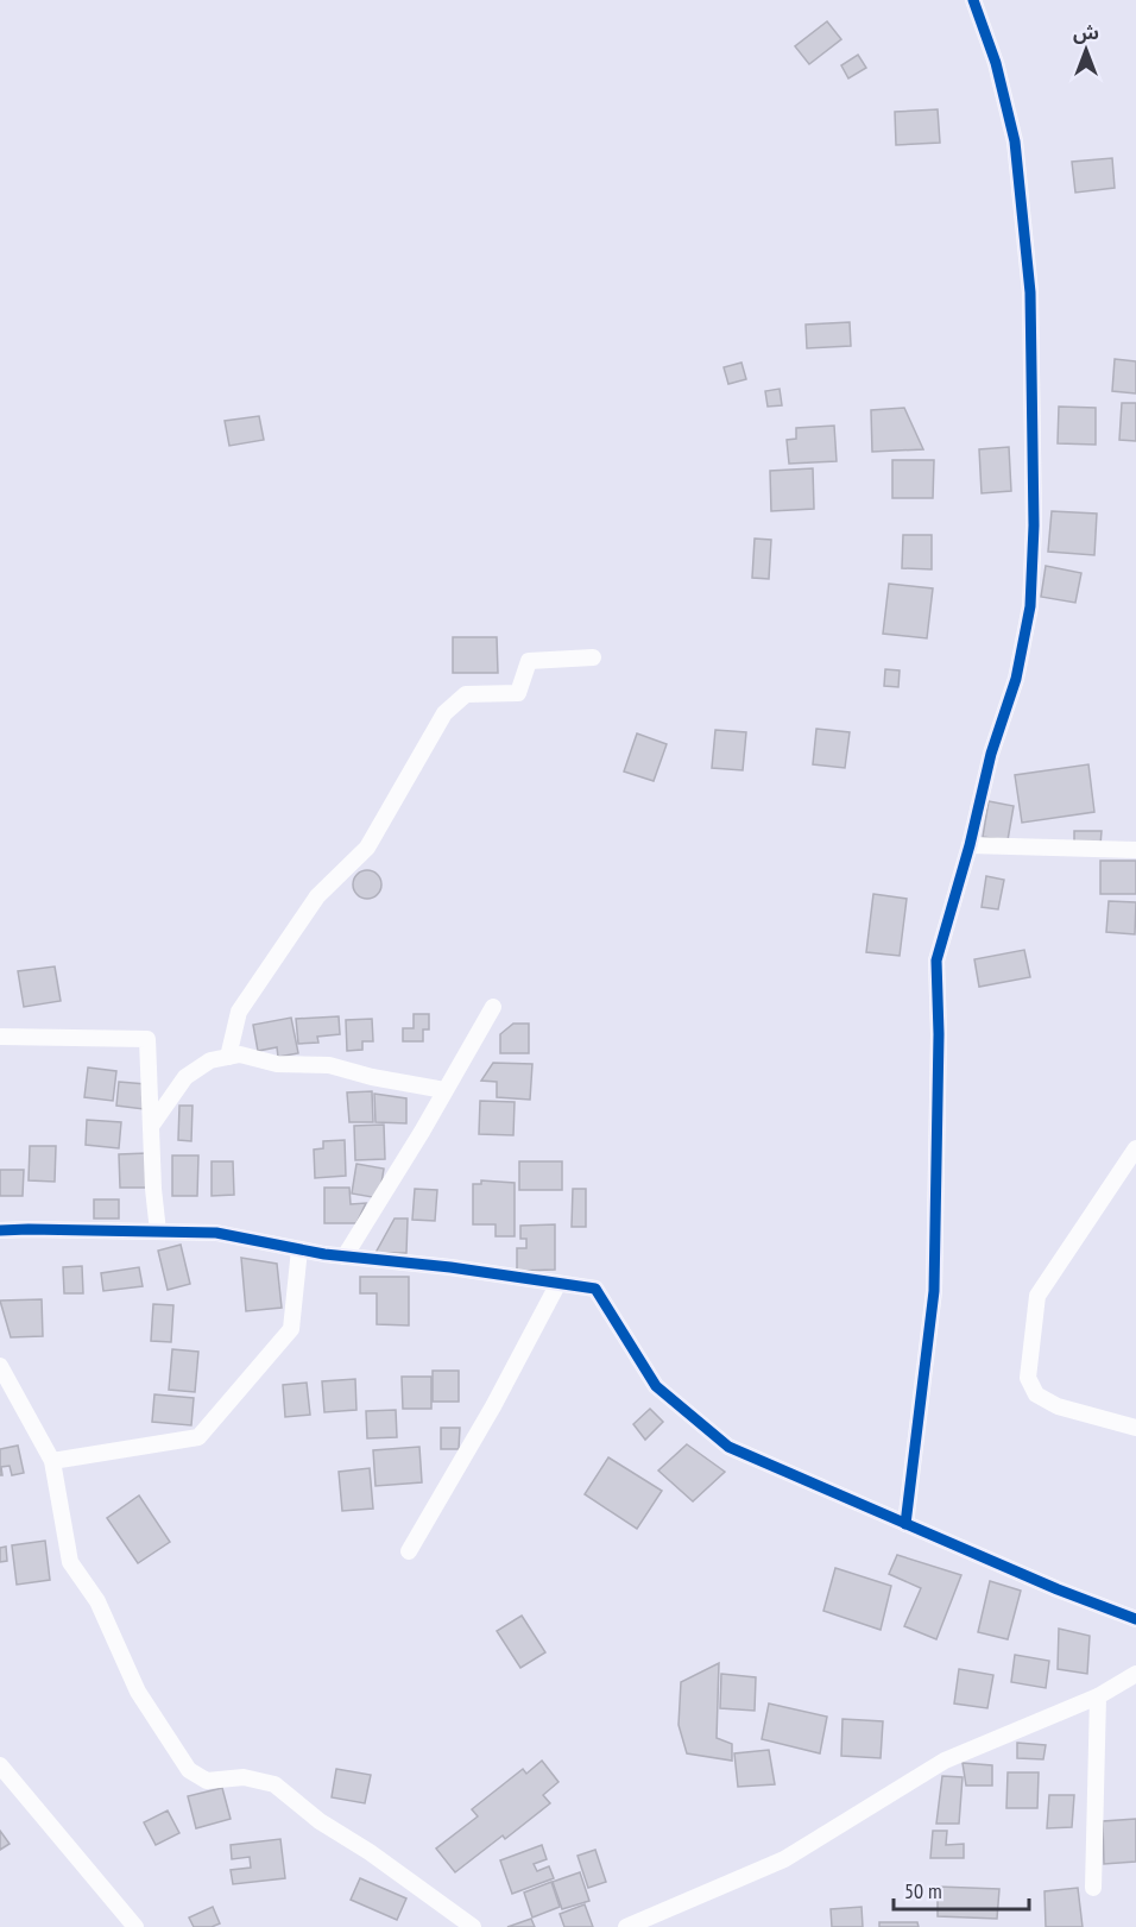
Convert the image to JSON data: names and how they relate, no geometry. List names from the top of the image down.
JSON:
{
  "scale_bar": "50 m",
  "north": "top"
}
